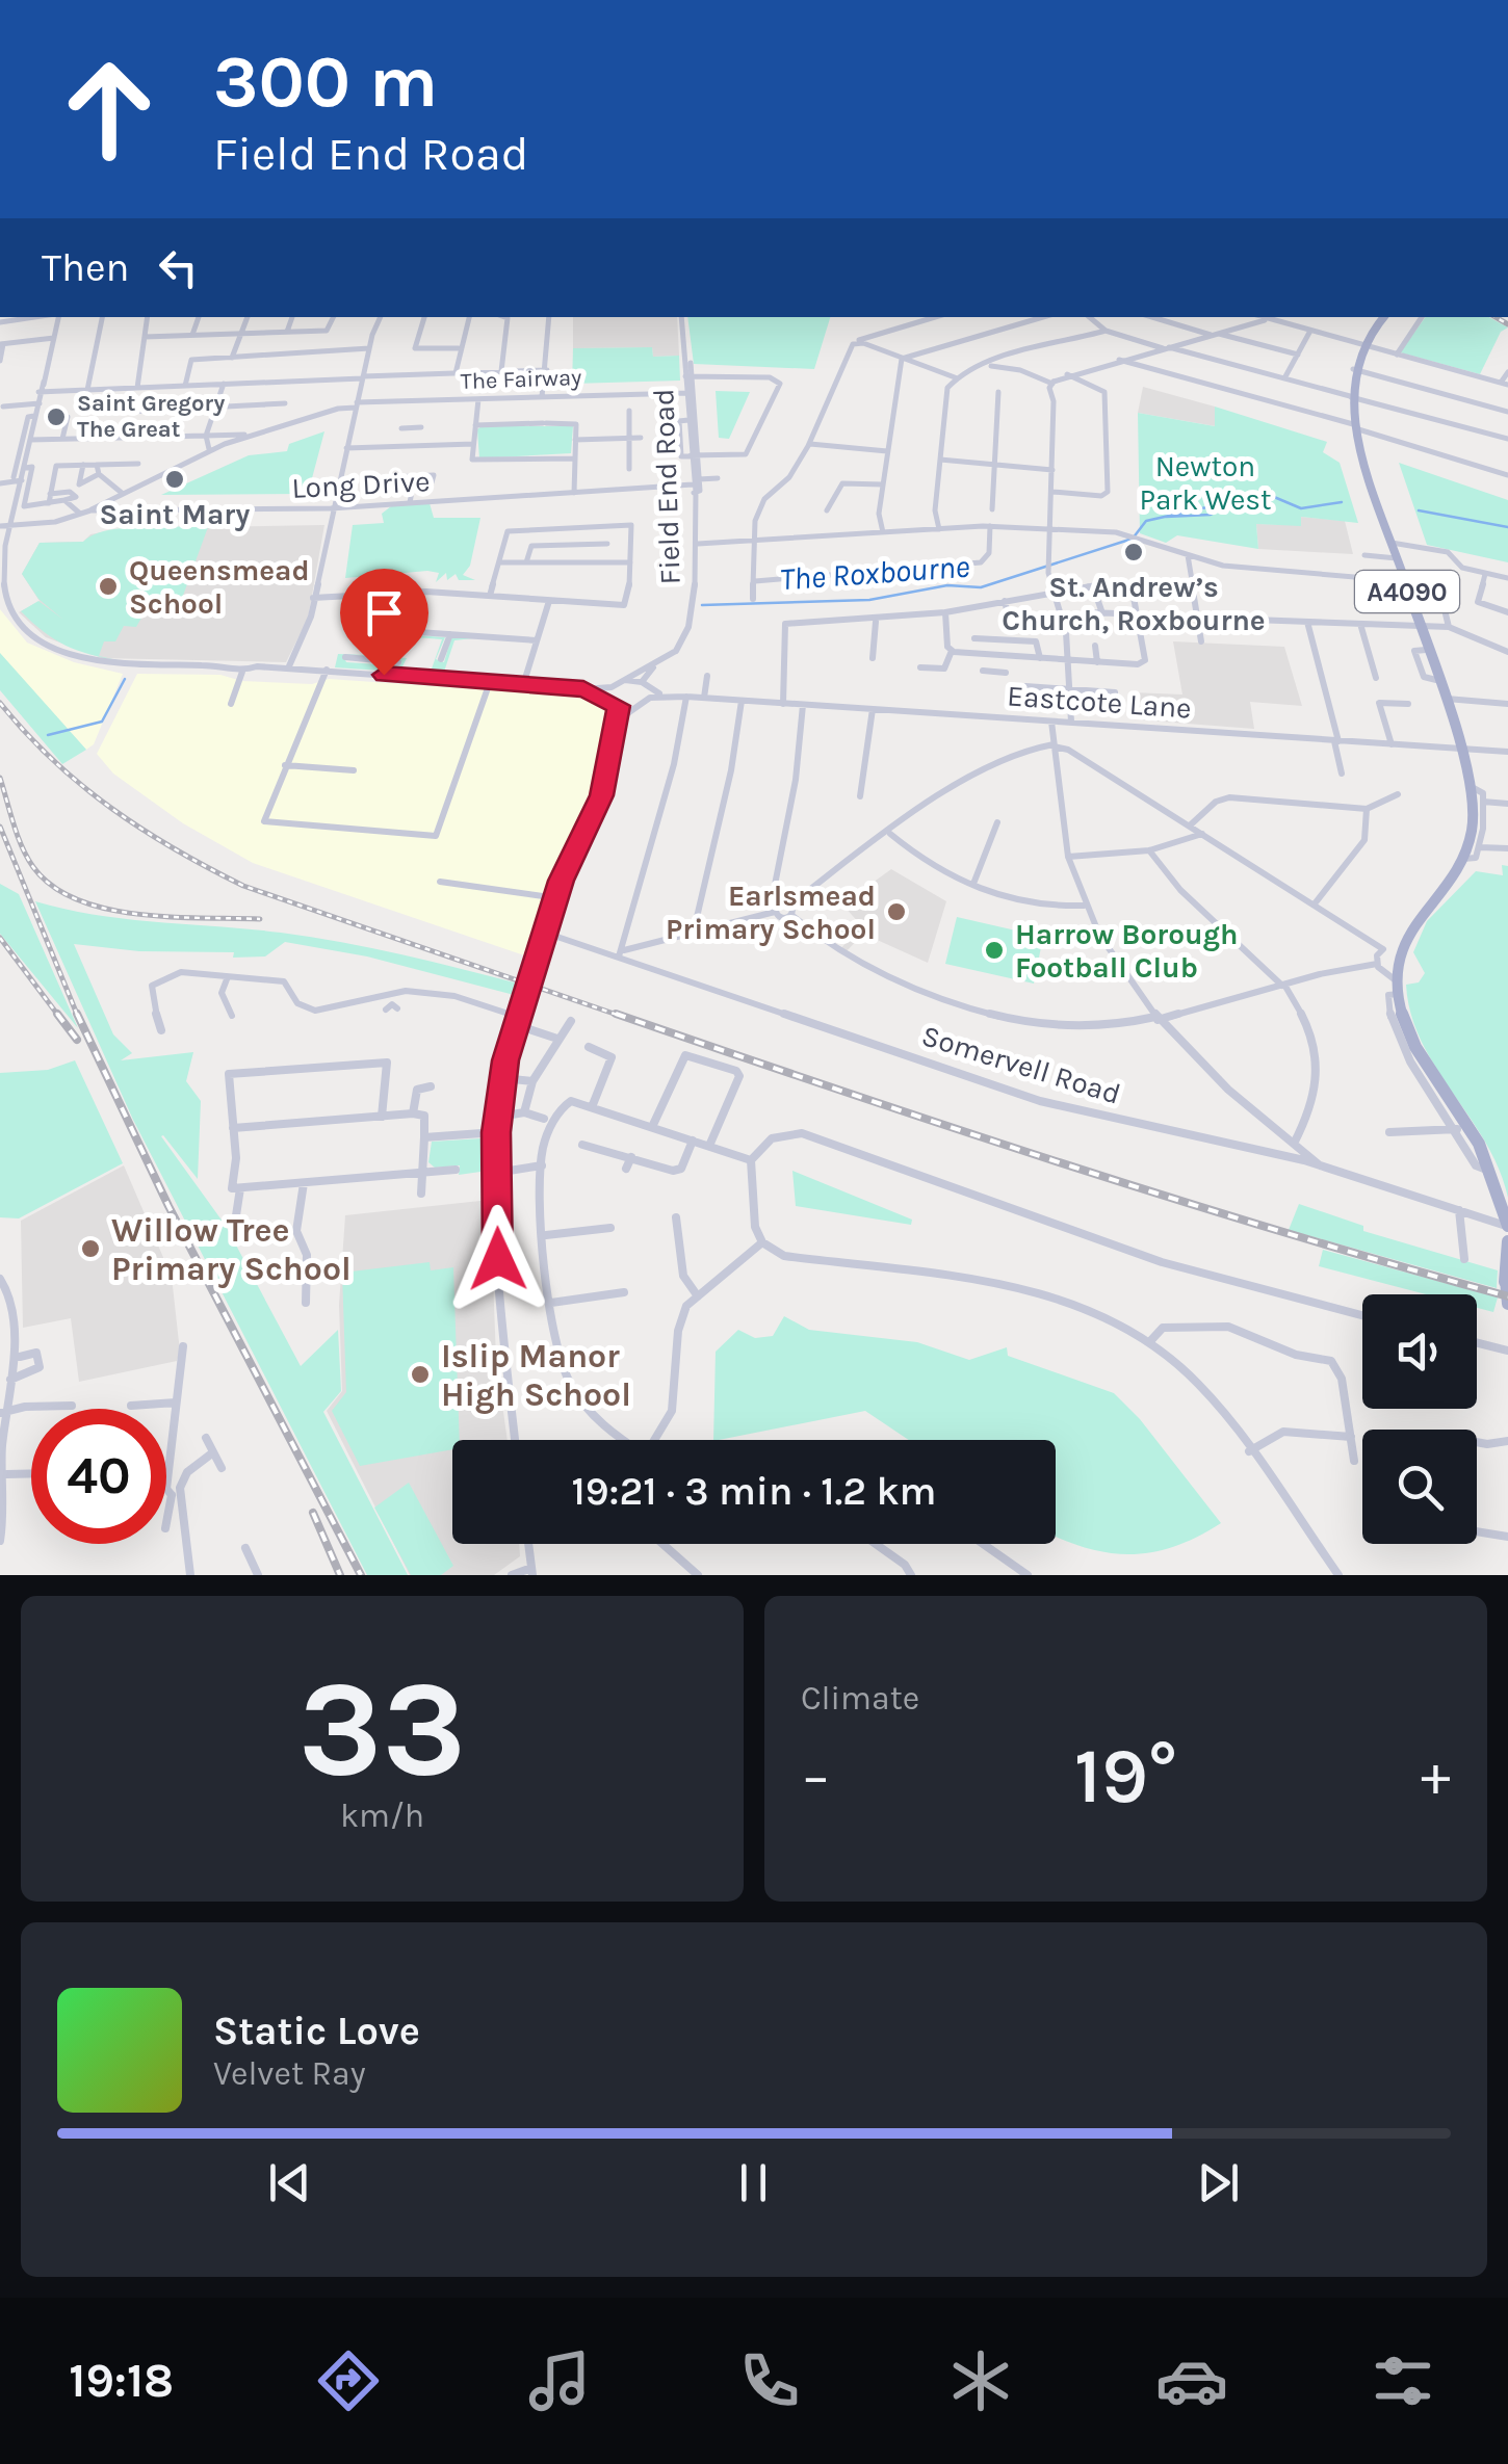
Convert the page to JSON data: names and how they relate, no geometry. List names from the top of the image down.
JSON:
{
  "streets": {
    "main road": ["A4090"],
    "street": [
      "The Fairway",
      "Long Drive",
      "Field End Road",
      "Eastcote Lane",
      "Somervell Road"
    ]
  },
  "crossings": [
    ["The Fairway", "Long Drive"],
    ["The Fairway", "Field End Road"],
    ["Long Drive", "Field End Road"],
    ["Field End Road", "Eastcote Lane"],
    ["A4090", "Eastcote Lane"]
  ],
  "water": ["The Roxbourne"],
  "parks": ["Newton Park West"],
  "places": [
    "Saint Gregory The Great",
    "Saint Mary",
    "St. Andrew’s Church, Roxbourne",
    "Queensmead School",
    "Earlsmead Primary School",
    "Harrow Borough Football Club",
    "Willow Tree Primary School",
    "Islip Manor High School"
  ],
  "page": {
    "turn": ["300 m", "Field End Road"],
    "then": "Then",
    "limit": "40",
    "trip": "19:21 · 3 min · 1.2 km",
    "tile": [
      ["33", "km/h"],
      "Climate"
    ],
    "heat": ["−", "19°", "+"],
    "song": ["Static Love", "Velvet Ray"],
    "tabs": "19:18"
  }
}
